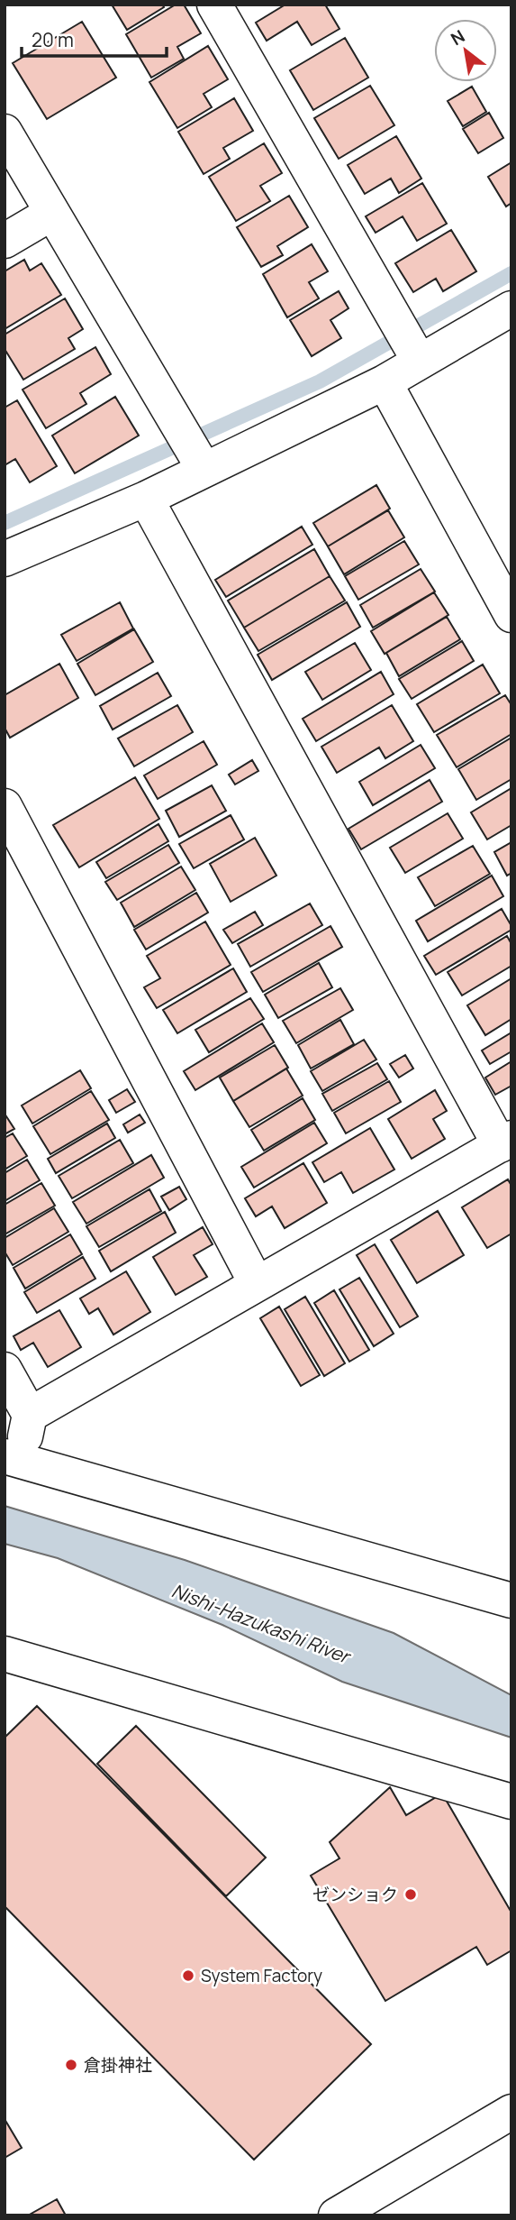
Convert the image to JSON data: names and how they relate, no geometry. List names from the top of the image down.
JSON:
{
  "water": ["Nishi-Hazukashi River"],
  "places": ["ゼンショク", "System Factory", "倉掛神社"],
  "scale_bar": "20 m",
  "north": "top left"
}
